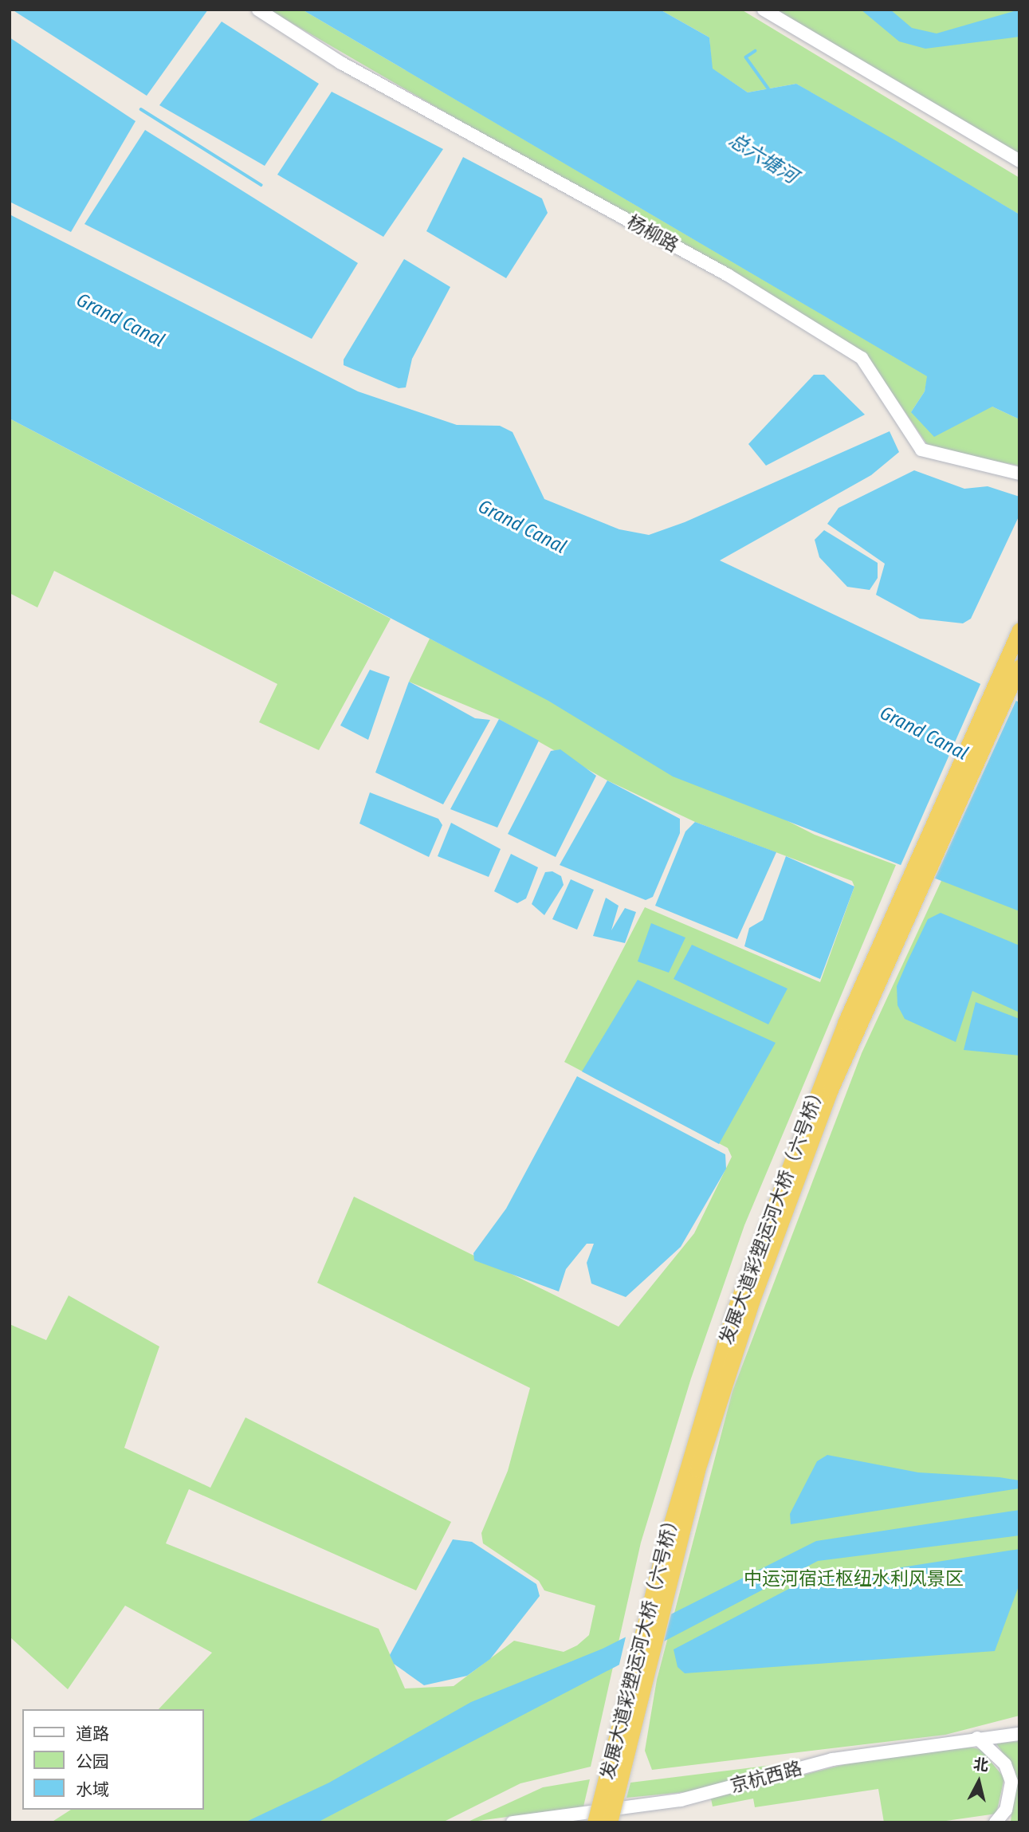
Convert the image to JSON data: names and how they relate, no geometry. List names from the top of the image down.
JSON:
{
  "streets": {
    "main road": ["发展大道彩塑运河大桥（六号桥）"],
    "street": ["杨柳路", "京杭西路"]
  },
  "water": ["总六塘河", "Grand Canal"],
  "parks": ["中运河宿迁枢纽水利风景区"],
  "legend": ["道路", "公园", "水域"],
  "north": "top"
}
